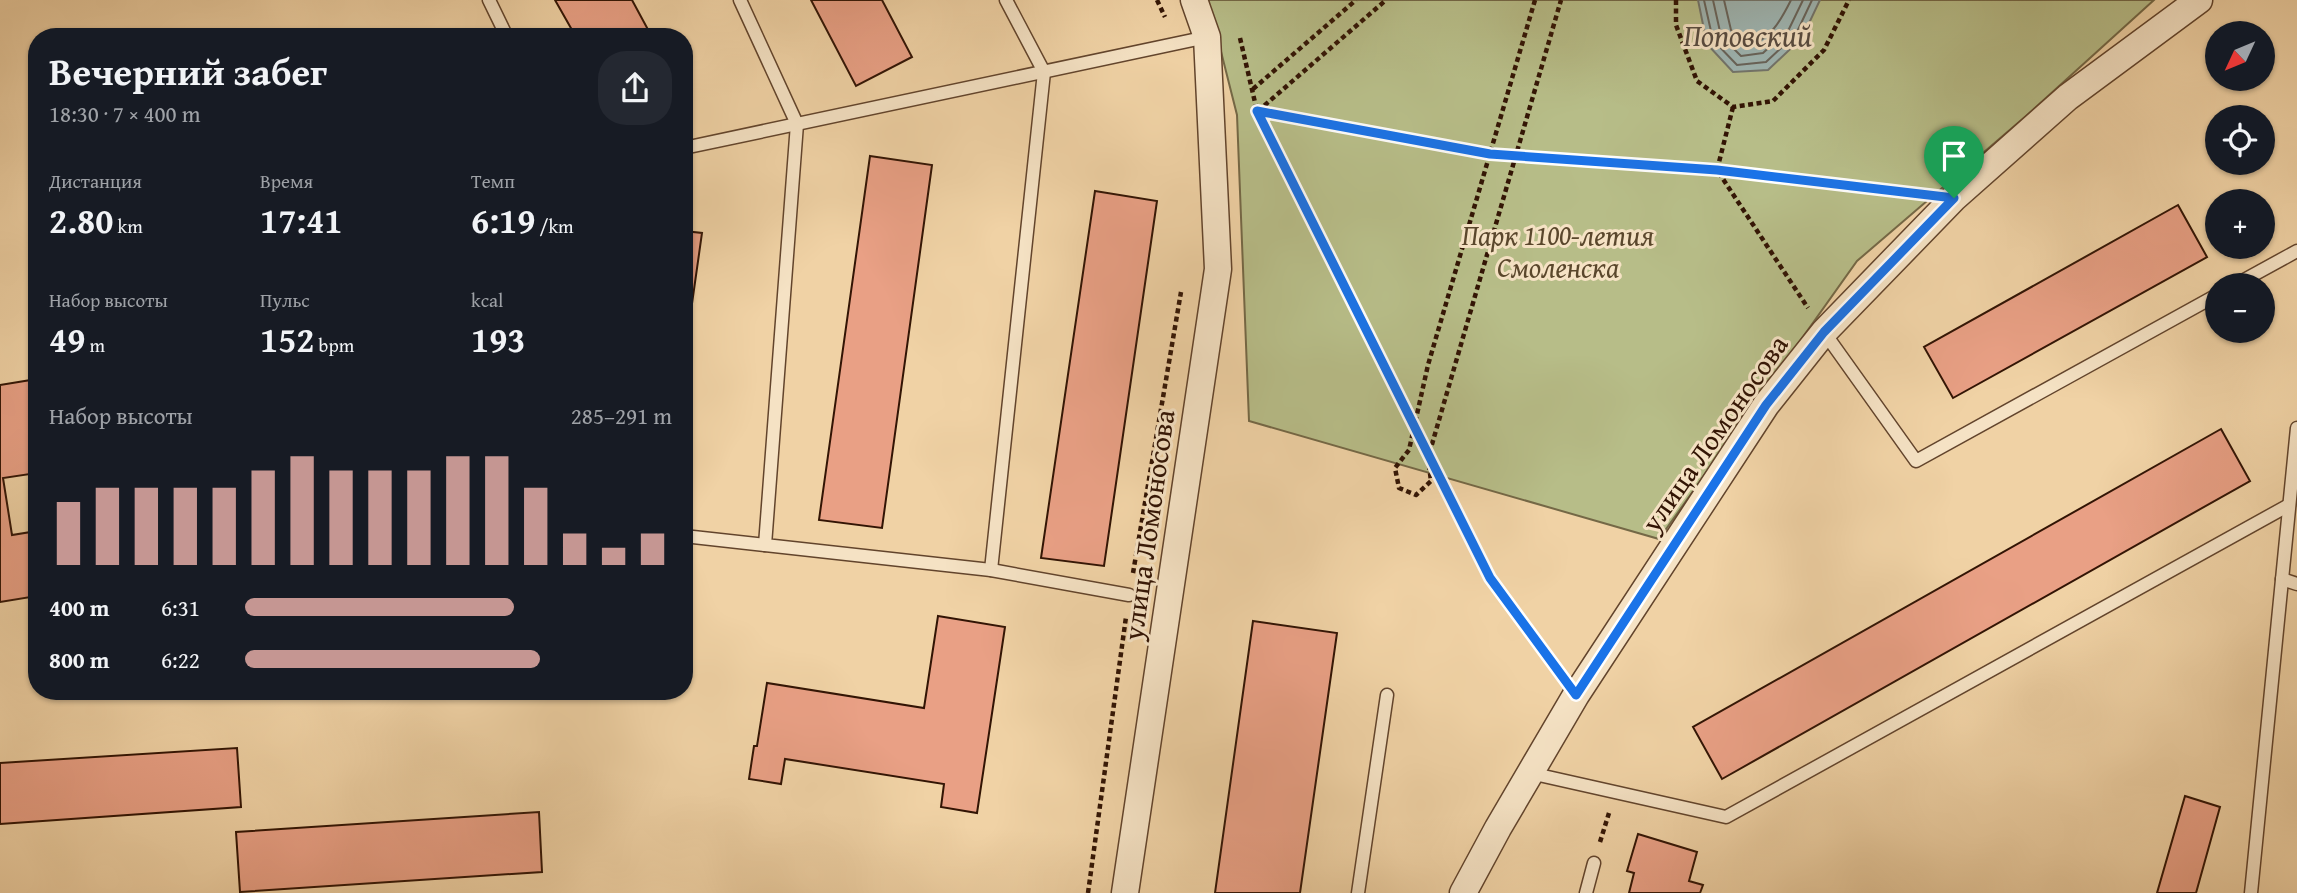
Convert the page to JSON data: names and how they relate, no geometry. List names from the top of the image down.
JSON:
{
  "streets": {
    "street": ["улица Ломоносова"]
  },
  "water": ["Поповский"],
  "parks": ["Парк 1100-летия Смоленска"],
  "north": "bottom left",
  "page": {
    "map_buttons": ["+", "−"],
    "heading": ["Вечерний забег", "18:30 · 7 × 400 m"],
    "stats": [
      ["Дистанция", "2.80 km"],
      ["Время", "17:41"],
      ["Темп", "6:19 /km"],
      ["Набор высоты", "49 m"],
      ["Пульс", "152 bpm"],
      ["kcal", "193"]
    ],
    "chart": ["Набор высоты", "285–291 m"],
    "list": [
      {
        "name": "400 m",
        "note": "6:31"
      },
      {
        "name": "800 m",
        "note": "6:22"
      }
    ]
  }
}
